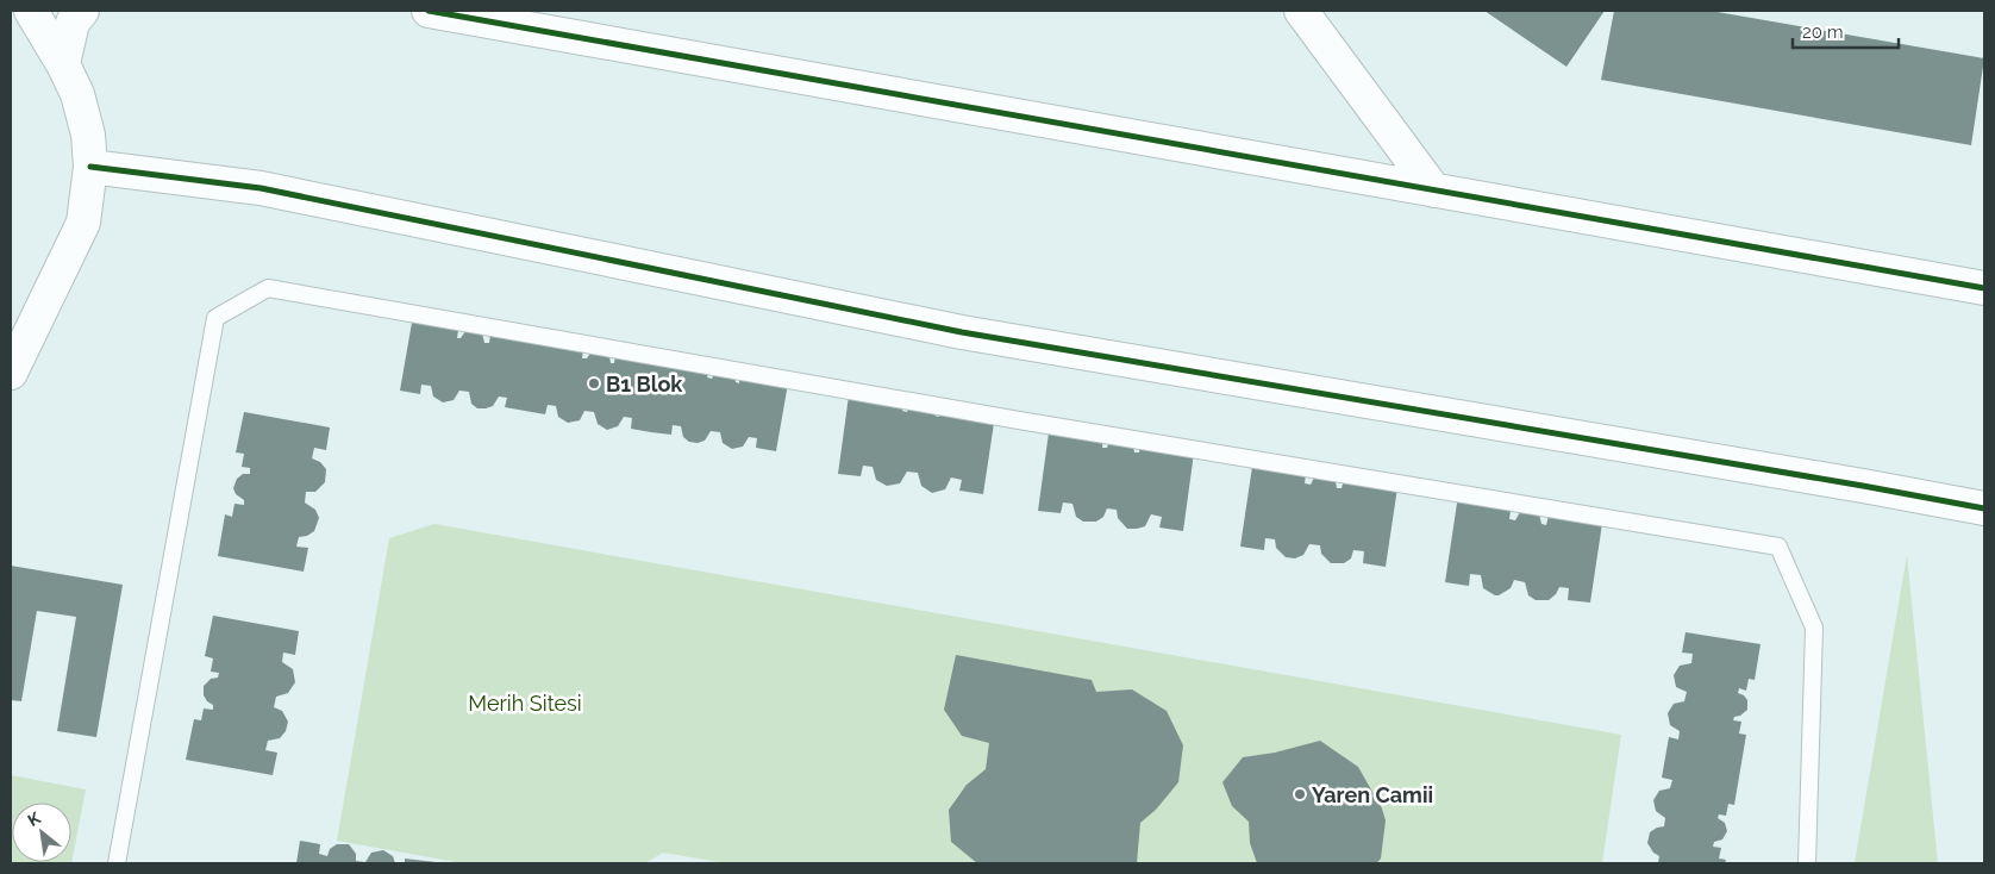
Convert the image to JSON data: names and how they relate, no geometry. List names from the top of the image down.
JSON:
{
  "parks": ["Merih Sitesi"],
  "places": ["B1 Blok", "Yaren Camii"],
  "scale_bar": "20 m",
  "north": "top left"
}
